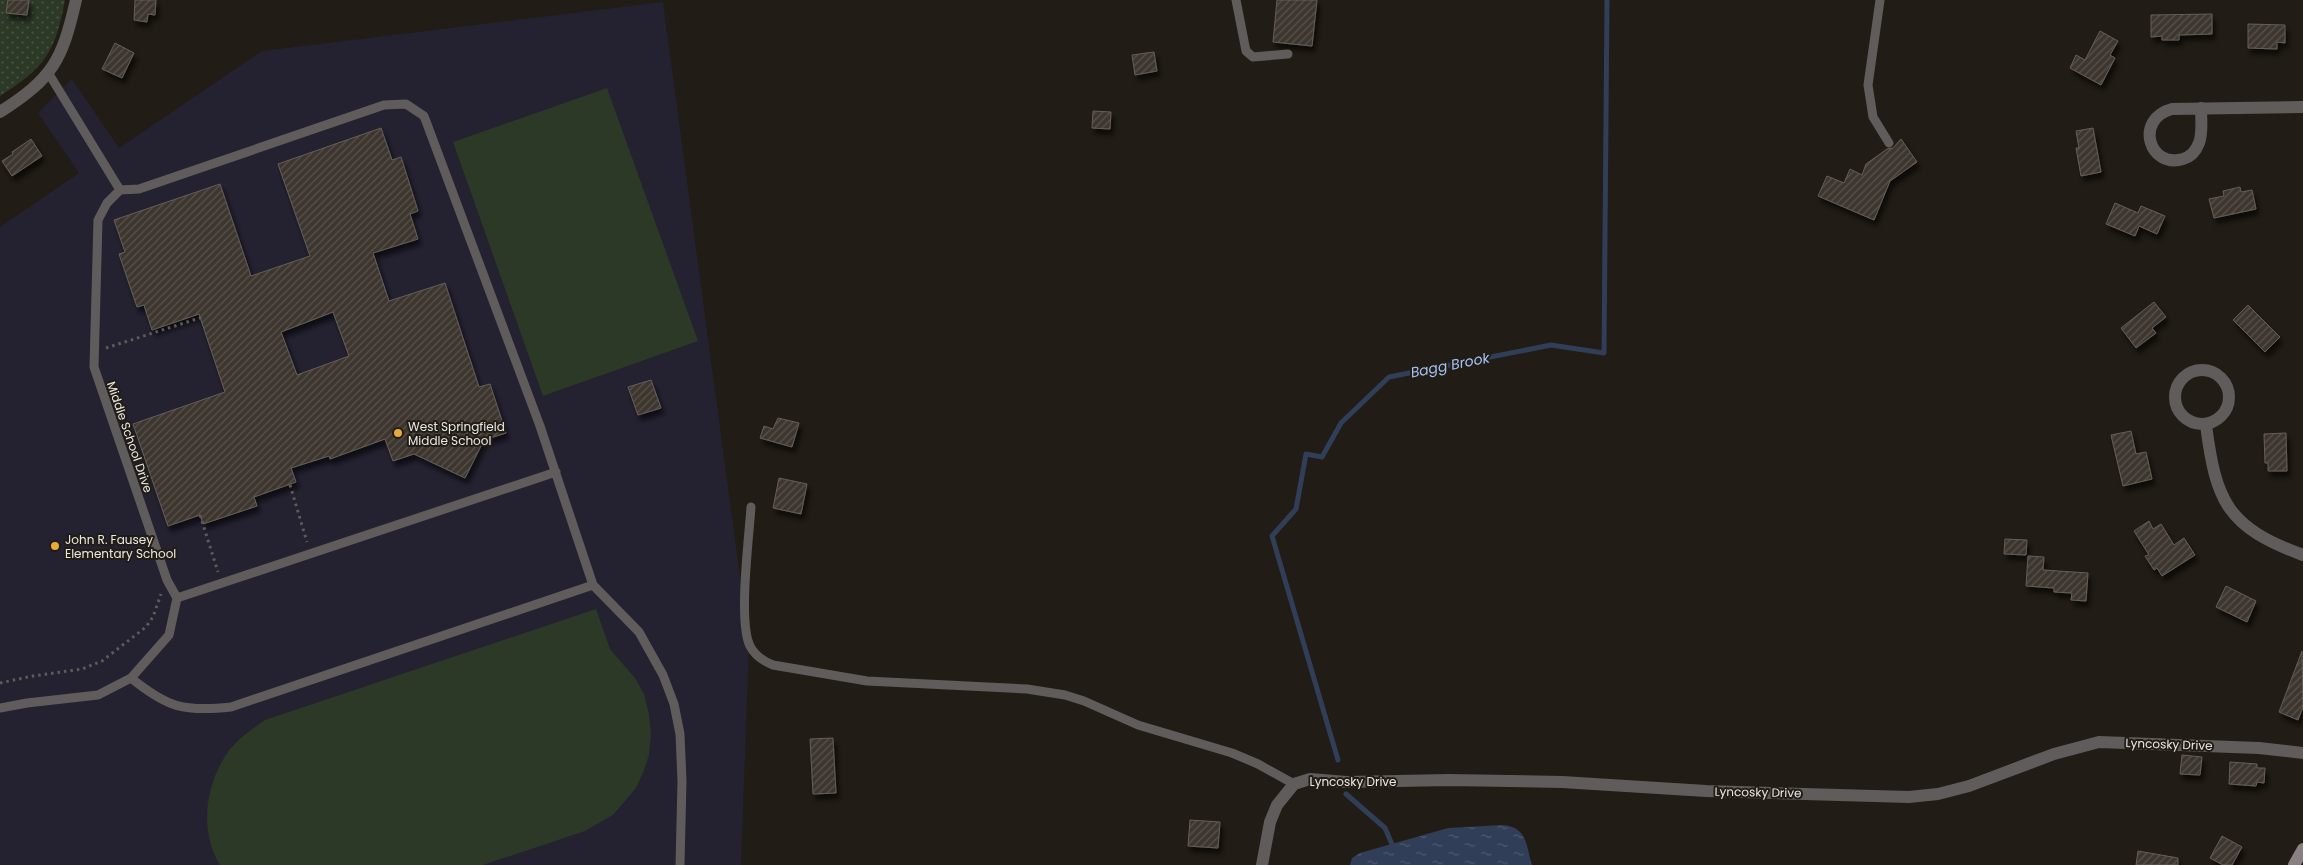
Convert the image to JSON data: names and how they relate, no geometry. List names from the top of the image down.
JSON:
{
  "streets": {
    "street": ["Lyncosky Drive"],
    "lane": ["Middle School Drive"]
  },
  "water": ["Bagg Brook"],
  "places": ["West Springfield Middle School", "John R. Fausey Elementary School"]
}
